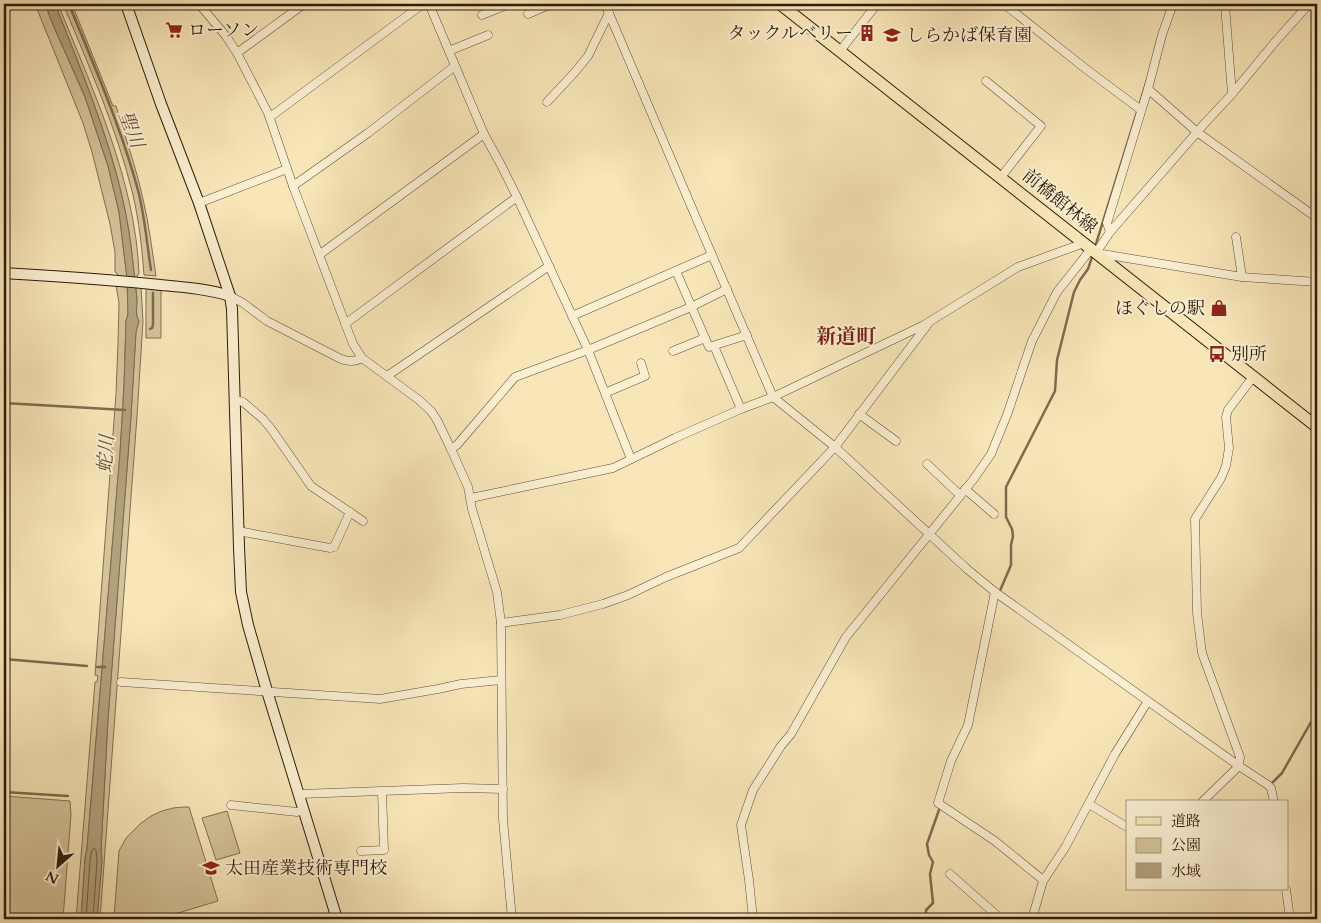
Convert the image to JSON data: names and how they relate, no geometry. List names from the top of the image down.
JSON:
{
  "streets": {
    "main road": ["前橋館林線"]
  },
  "districts": ["新道町"],
  "water": ["聖川", "蛇川"],
  "places": {
    "supermarket": ["ローソン"],
    "building": ["タックルベリー"],
    "school or university": ["しらかば保育園", "太田産業技術専門校"],
    "shop": ["ほぐしの駅"],
    "bus stop": ["別所"]
  },
  "legend": ["道路", "公園", "水域"],
  "north": "bottom left"
}
